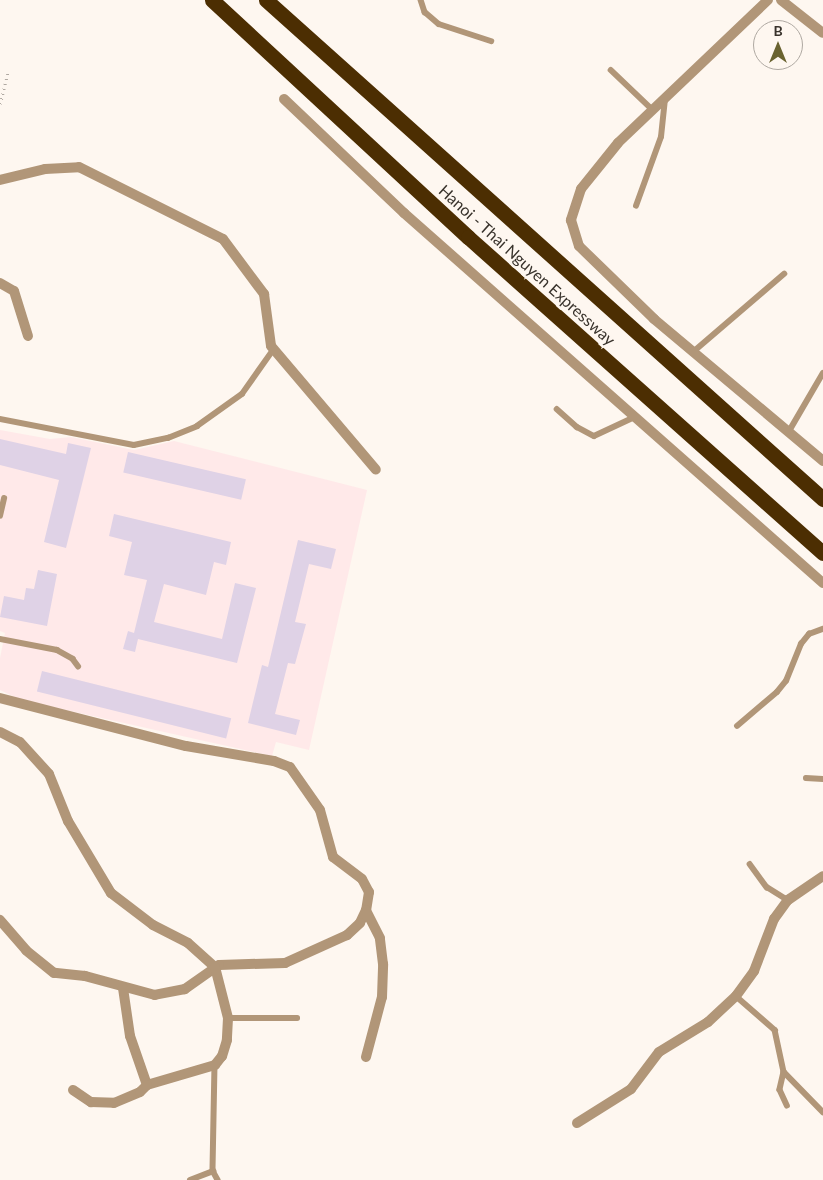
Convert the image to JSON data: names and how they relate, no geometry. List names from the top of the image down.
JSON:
{
  "streets": {
    "highway": ["Hanoi - Thai Nguyen Expressway"]
  },
  "north": "top"
}
